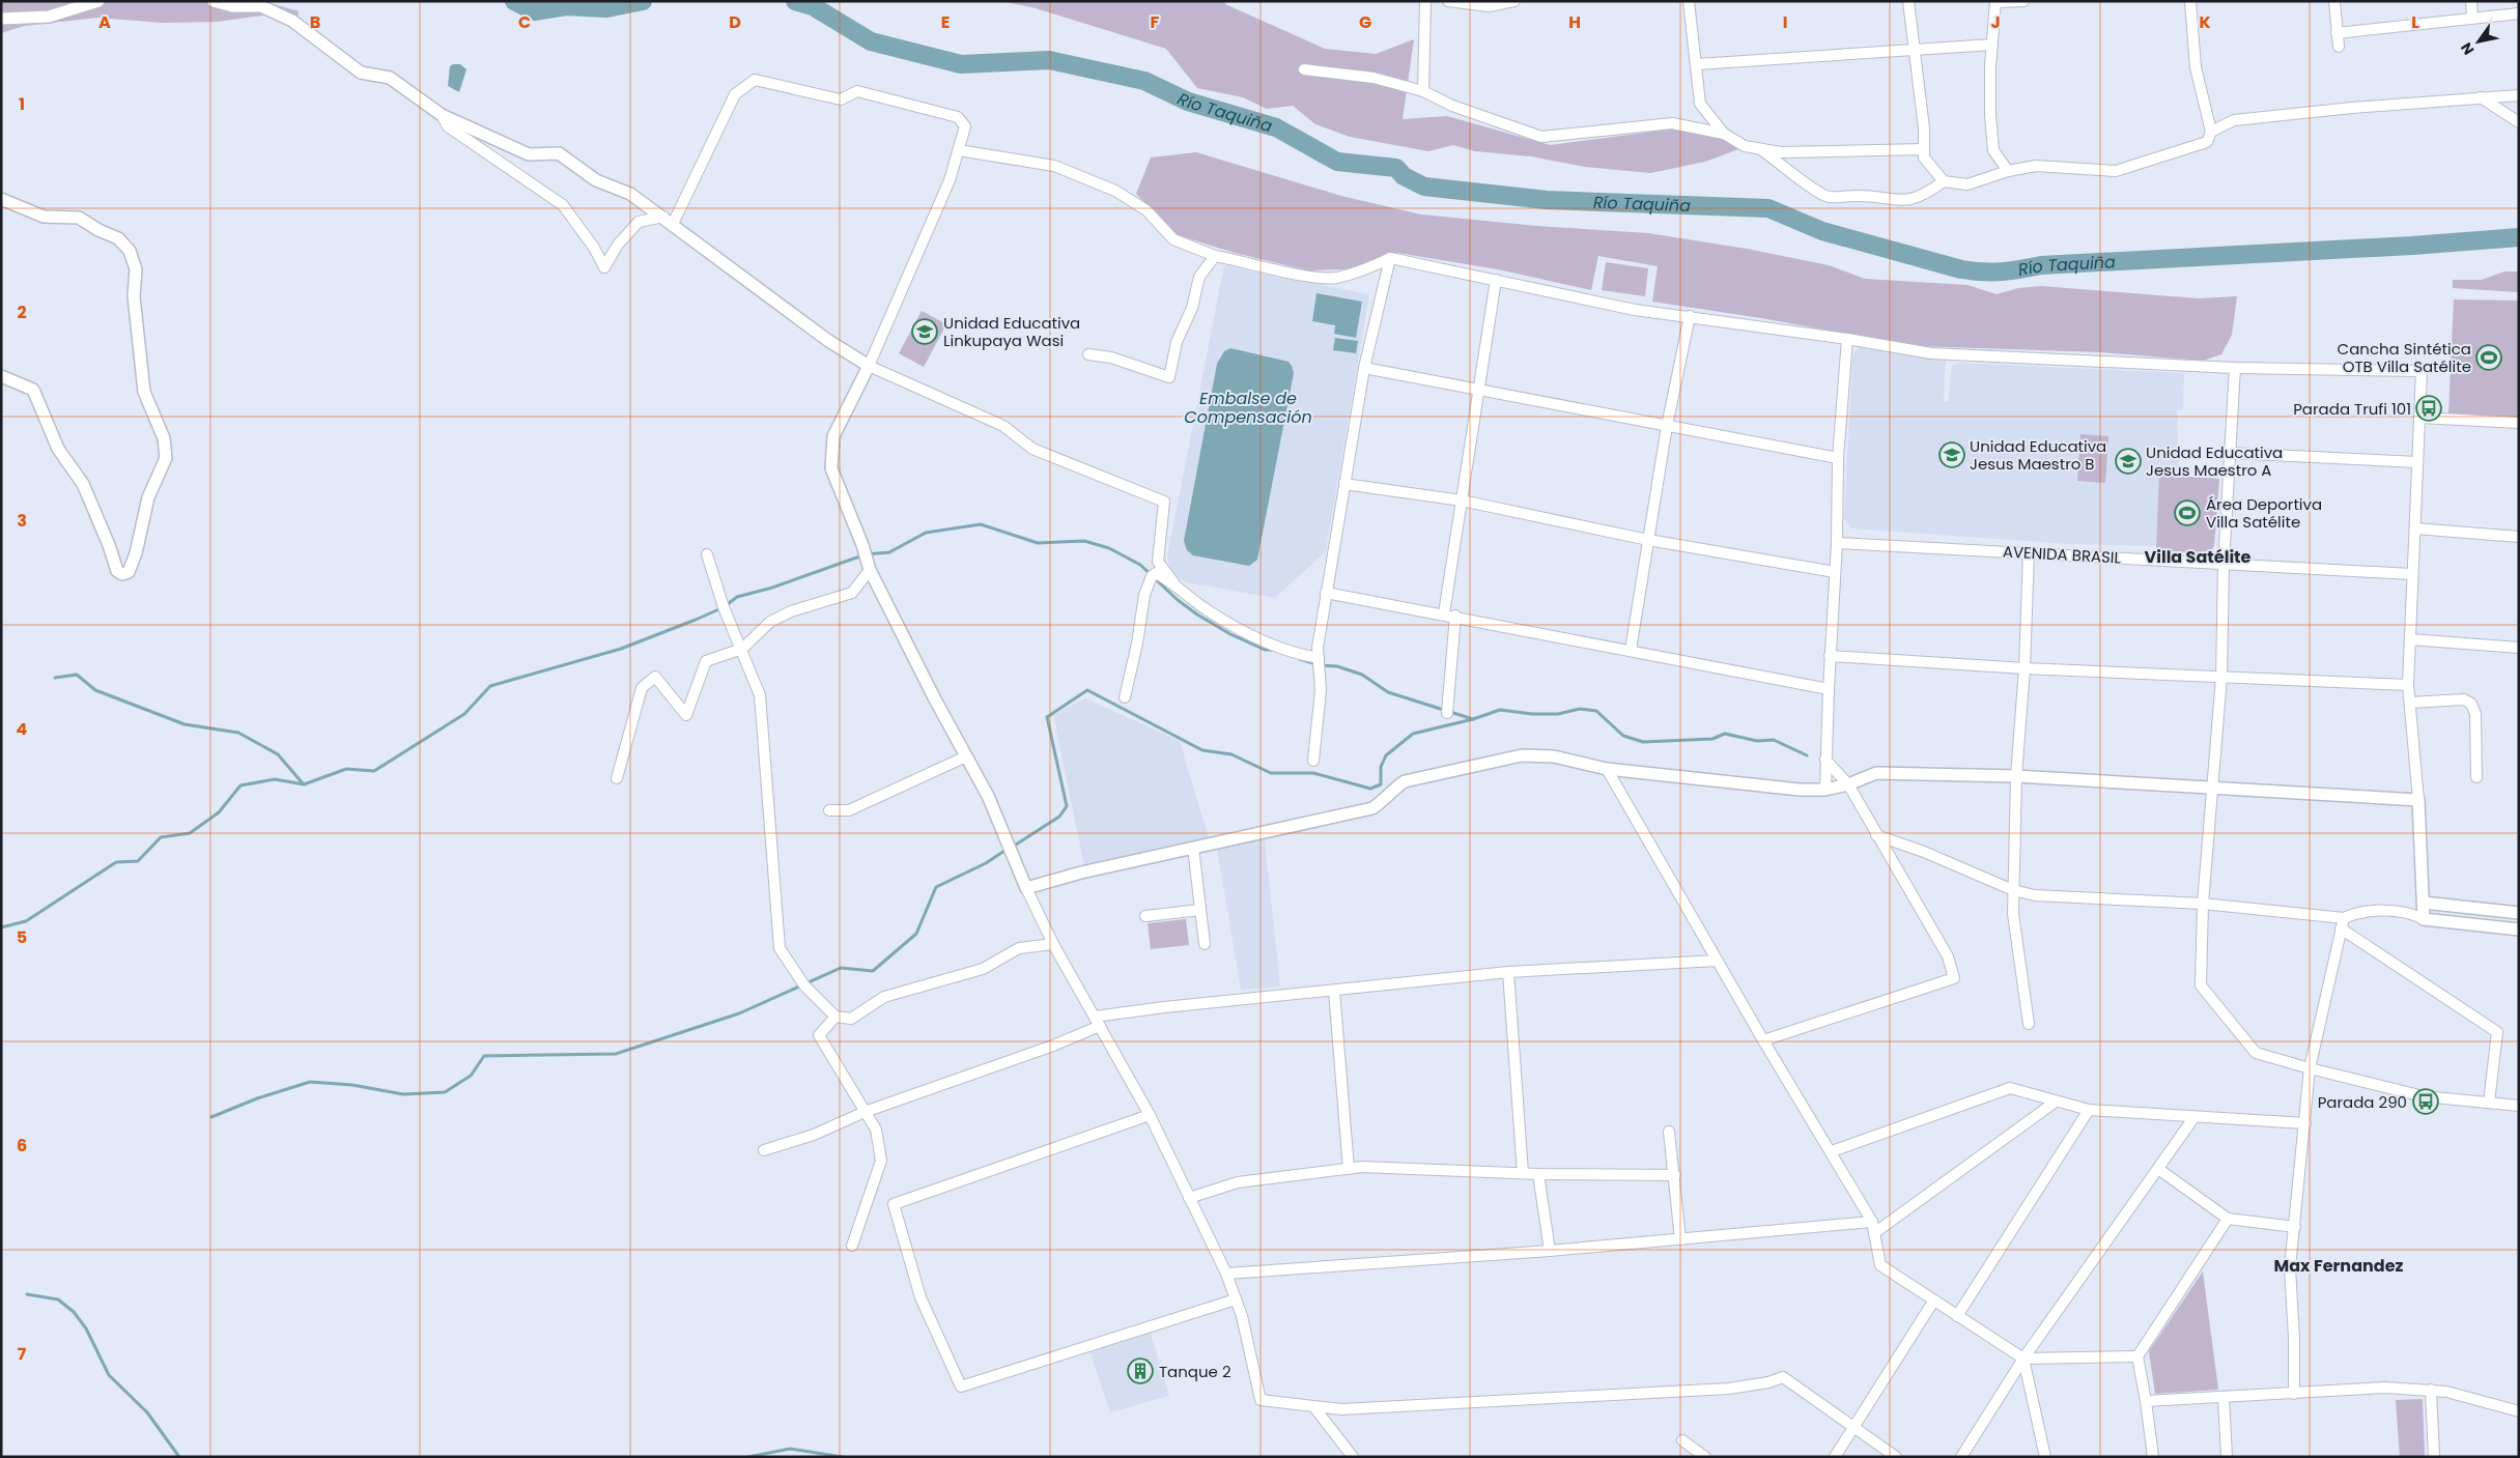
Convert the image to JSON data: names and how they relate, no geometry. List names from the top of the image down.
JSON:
{
  "streets": {
    "street": ["AVENIDA BRASIL"]
  },
  "districts": ["Villa Satélite", "Max Fernandez"],
  "water": ["Río Taquiña", "Embalse de Compensación"],
  "places": {
    "school or university": ["Unidad Educativa Linkupaya Wasi", "Unidad Educativa Jesus Maestro B", "Unidad Educativa Jesus Maestro A"],
    "sports": ["Cancha Sintética OTB Villa Satélite", "Área Deportiva Villa Satélite"],
    "bus stop": ["Parada Trufi 101", "Parada 290"],
    "building": ["Tanque 2"]
  },
  "north": "bottom left",
  "grid": {
    "columns": [
      "A",
      "B",
      "C",
      "D",
      "E",
      "F",
      "G",
      "H",
      "I",
      "J",
      "K",
      "L"
    ],
    "rows": [
      "1",
      "2",
      "3",
      "4",
      "5",
      "6",
      "7"
    ]
  }
}
